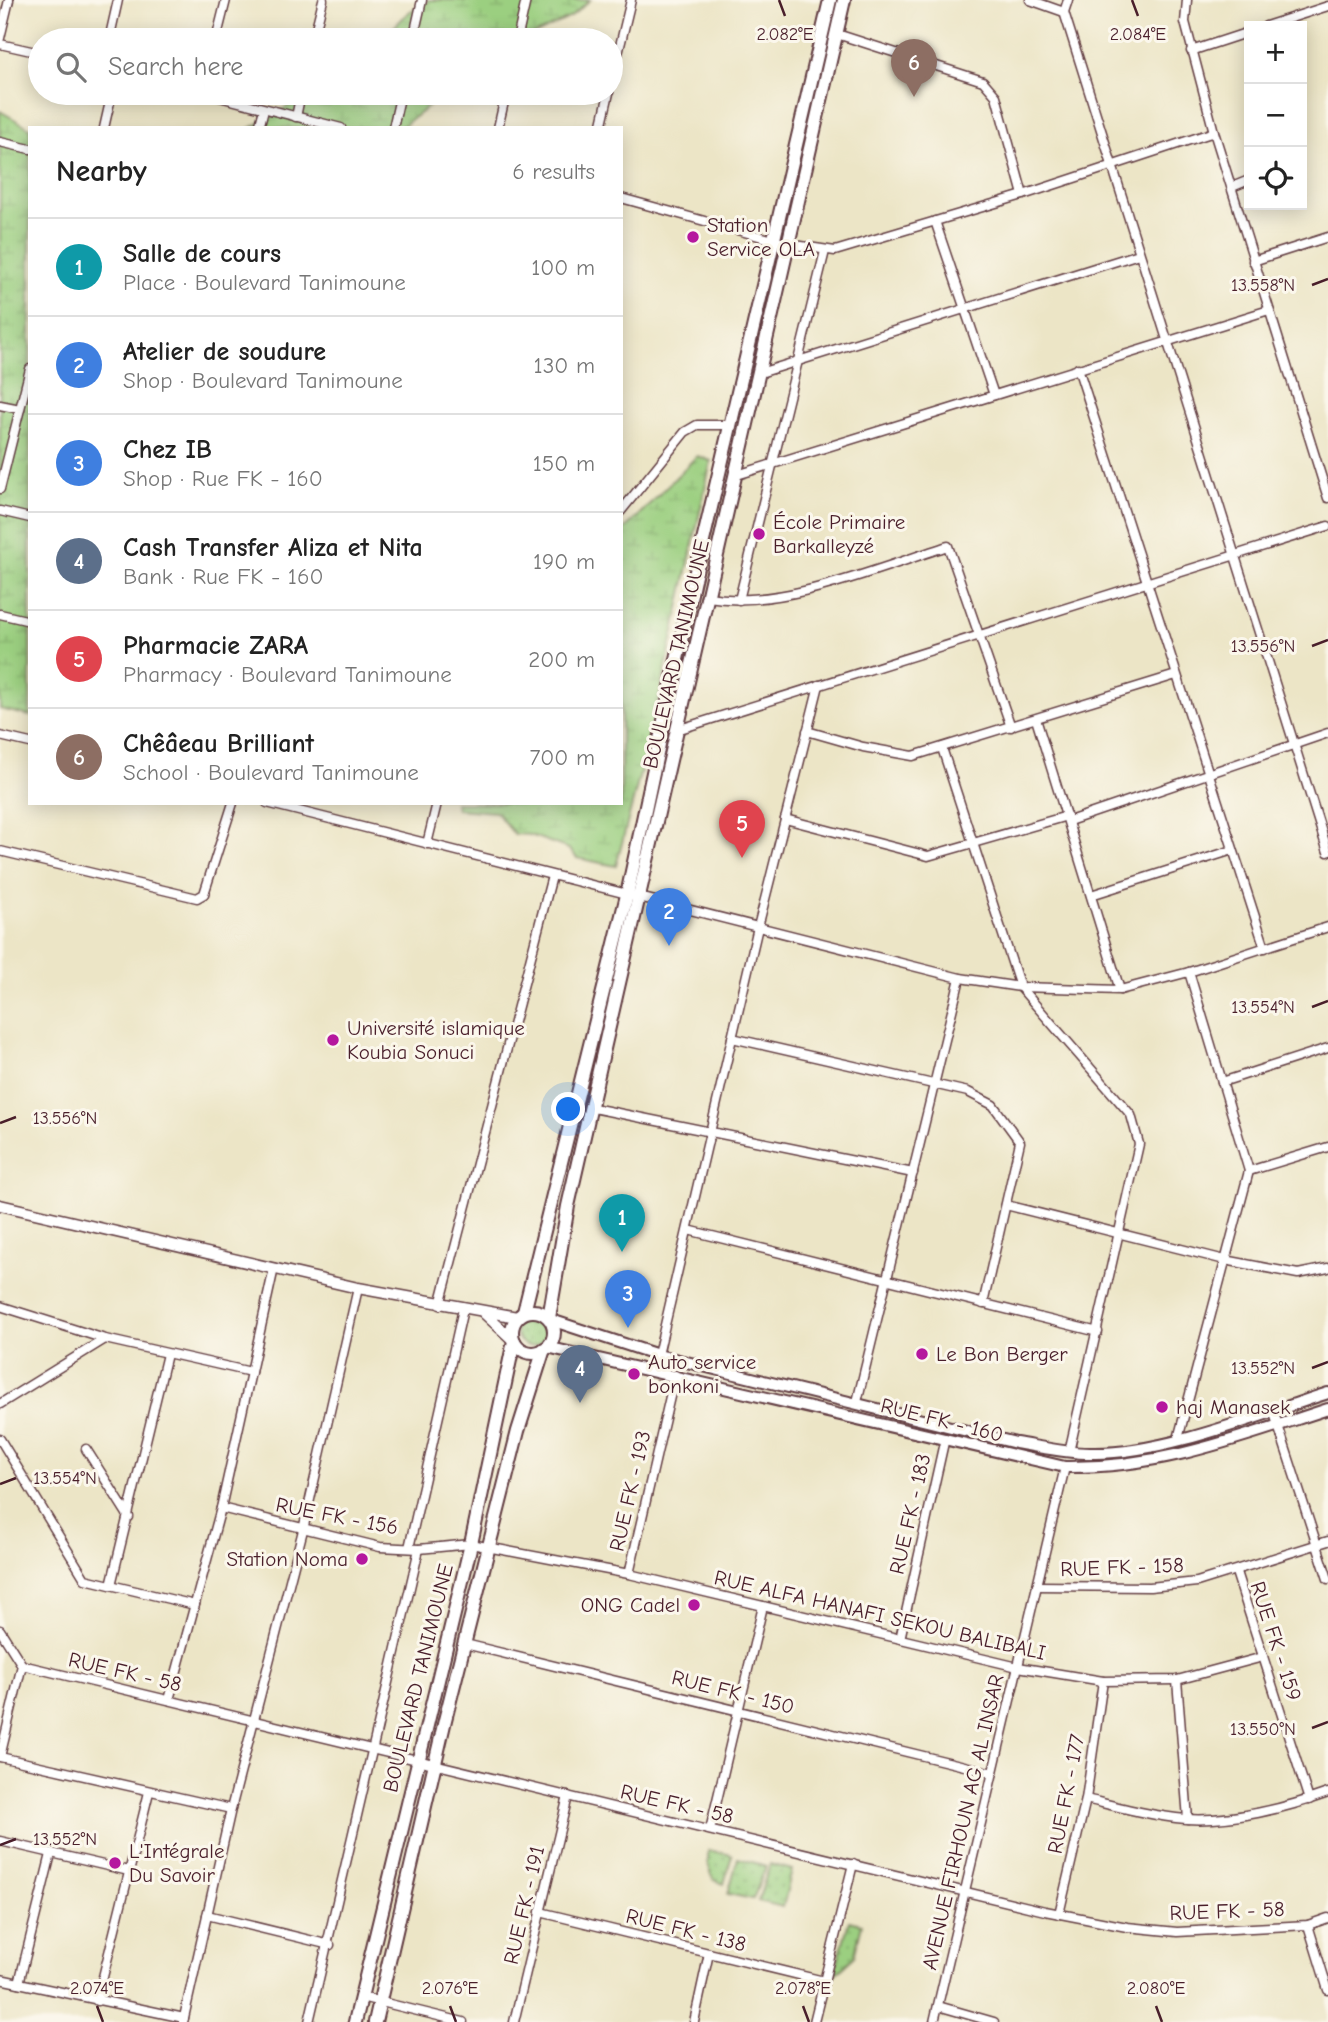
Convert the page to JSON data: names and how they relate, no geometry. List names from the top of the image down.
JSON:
{
  "streets": {
    "main road": ["BOULEVARD TANIMOUNE", "RUE FK - 160"],
    "street": [
      "RUE FK - 193",
      "RUE FK - 183",
      "RUE FK - 156",
      "RUE FK - 158",
      "RUE ALFA HANAFI SEKOU BALIBALI",
      "RUE FK - 159",
      "RUE FK - 58",
      "RUE FK - 150",
      "RUE FK - 177",
      "AVENUE FIRHOUN AG AL INSAR",
      "RUE FK - 191",
      "RUE FK - 138"
    ]
  },
  "crossings": [
    ["BOULEVARD TANIMOUNE", "RUE FK - 160"],
    ["BOULEVARD TANIMOUNE", "RUE FK - 156"],
    ["BOULEVARD TANIMOUNE", "RUE ALFA HANAFI SEKOU BALIBALI"],
    ["BOULEVARD TANIMOUNE", "RUE FK - 58"],
    ["BOULEVARD TANIMOUNE", "RUE FK - 150"],
    ["RUE FK - 160", "RUE FK - 193"],
    ["RUE FK - 160", "RUE FK - 183"],
    ["RUE FK - 160", "AVENUE FIRHOUN AG AL INSAR"],
    ["RUE FK - 193", "RUE ALFA HANAFI SEKOU BALIBALI"],
    ["RUE FK - 183", "RUE ALFA HANAFI SEKOU BALIBALI"],
    ["RUE FK - 156", "RUE ALFA HANAFI SEKOU BALIBALI"],
    ["RUE FK - 158", "RUE FK - 159"],
    ["RUE FK - 158", "AVENUE FIRHOUN AG AL INSAR"],
    ["RUE ALFA HANAFI SEKOU BALIBALI", "RUE FK - 159"],
    ["RUE ALFA HANAFI SEKOU BALIBALI", "RUE FK - 177"],
    ["RUE ALFA HANAFI SEKOU BALIBALI", "AVENUE FIRHOUN AG AL INSAR"],
    ["RUE FK - 58", "RUE FK - 177"],
    ["RUE FK - 58", "AVENUE FIRHOUN AG AL INSAR"],
    ["RUE FK - 58", "RUE FK - 191"],
    ["RUE FK - 150", "AVENUE FIRHOUN AG AL INSAR"],
    ["RUE FK - 191", "RUE FK - 138"]
  ],
  "places": [
    "Station Service OLA",
    "École Primaire Barkalleyzé",
    "Université islamique Koubia Sonuci",
    "Le Bon Berger",
    "Auto service bonkoni",
    "haj Manasek",
    "Station Noma",
    "ONG Cadel",
    "L'Intégrale Du Savoir"
  ],
  "page": {
    "map_buttons": ["+", "−"],
    "search": "Search here",
    "pins": [
      "6",
      "5",
      "2",
      "1",
      "3",
      "4"
    ],
    "heading": ["Nearby", "6 results"],
    "list": [
      {
        "mark": "1",
        "name": "Salle de cours",
        "note": "Place · Boulevard Tanimoune",
        "value": "100 m"
      },
      {
        "mark": "2",
        "name": "Atelier de soudure",
        "note": "Shop · Boulevard Tanimoune",
        "value": "130 m"
      },
      {
        "mark": "3",
        "name": "Chez IB",
        "note": "Shop · Rue FK - 160",
        "value": "150 m"
      },
      {
        "mark": "4",
        "name": "Cash Transfer Aliza et Nita",
        "note": "Bank · Rue FK - 160",
        "value": "190 m"
      },
      {
        "mark": "5",
        "name": "Pharmacie ZARA",
        "note": "Pharmacy · Boulevard Tanimoune",
        "value": "200 m"
      },
      {
        "mark": "6",
        "name": "Chêâeau Brilliant",
        "note": "School · Boulevard Tanimoune",
        "value": "700 m"
      }
    ]
  },
  "coordinates": [
    "2.082°E",
    "2.084°E",
    "13.558°N",
    "13.556°N",
    "13.554°N",
    "13.552°N",
    "13.550°N",
    "2.074°E",
    "2.076°E",
    "2.078°E",
    "2.080°E"
  ]
}
